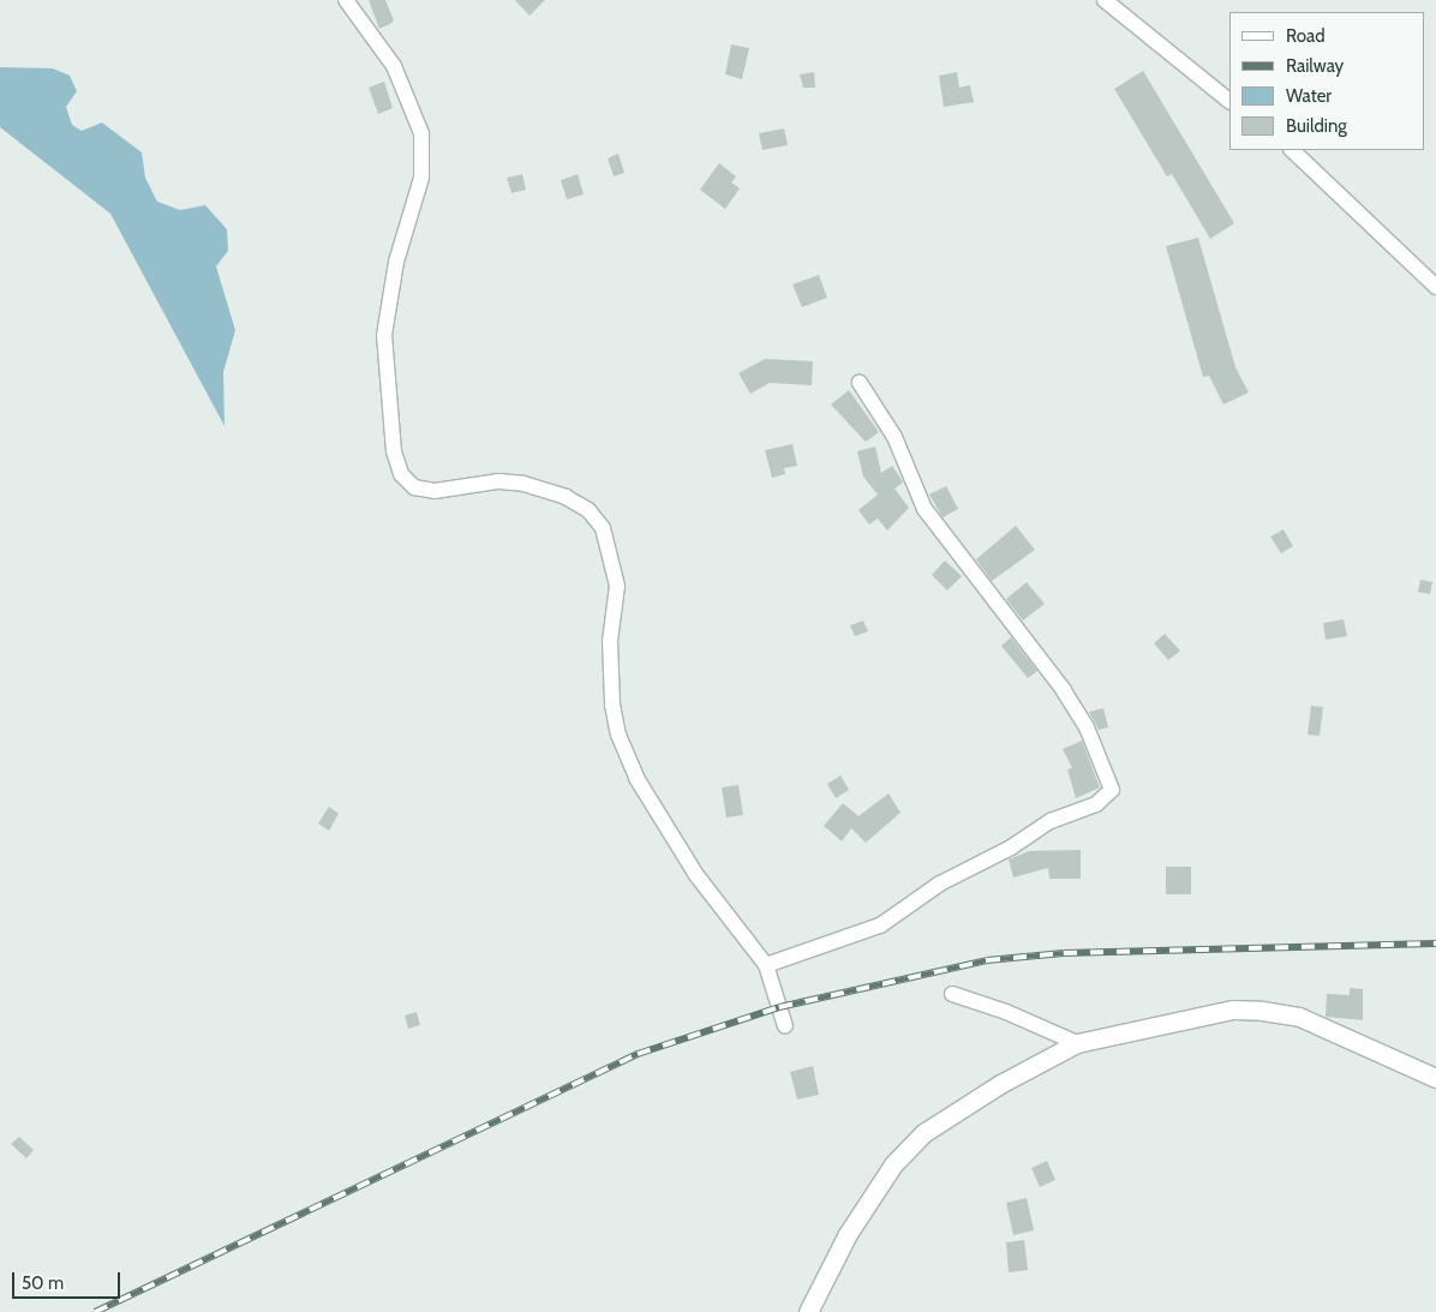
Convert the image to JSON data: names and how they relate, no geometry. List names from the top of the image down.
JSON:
{
  "legend": [
    "Road",
    "Railway",
    "Water",
    "Building"
  ],
  "scale_bar": "50 m"
}
